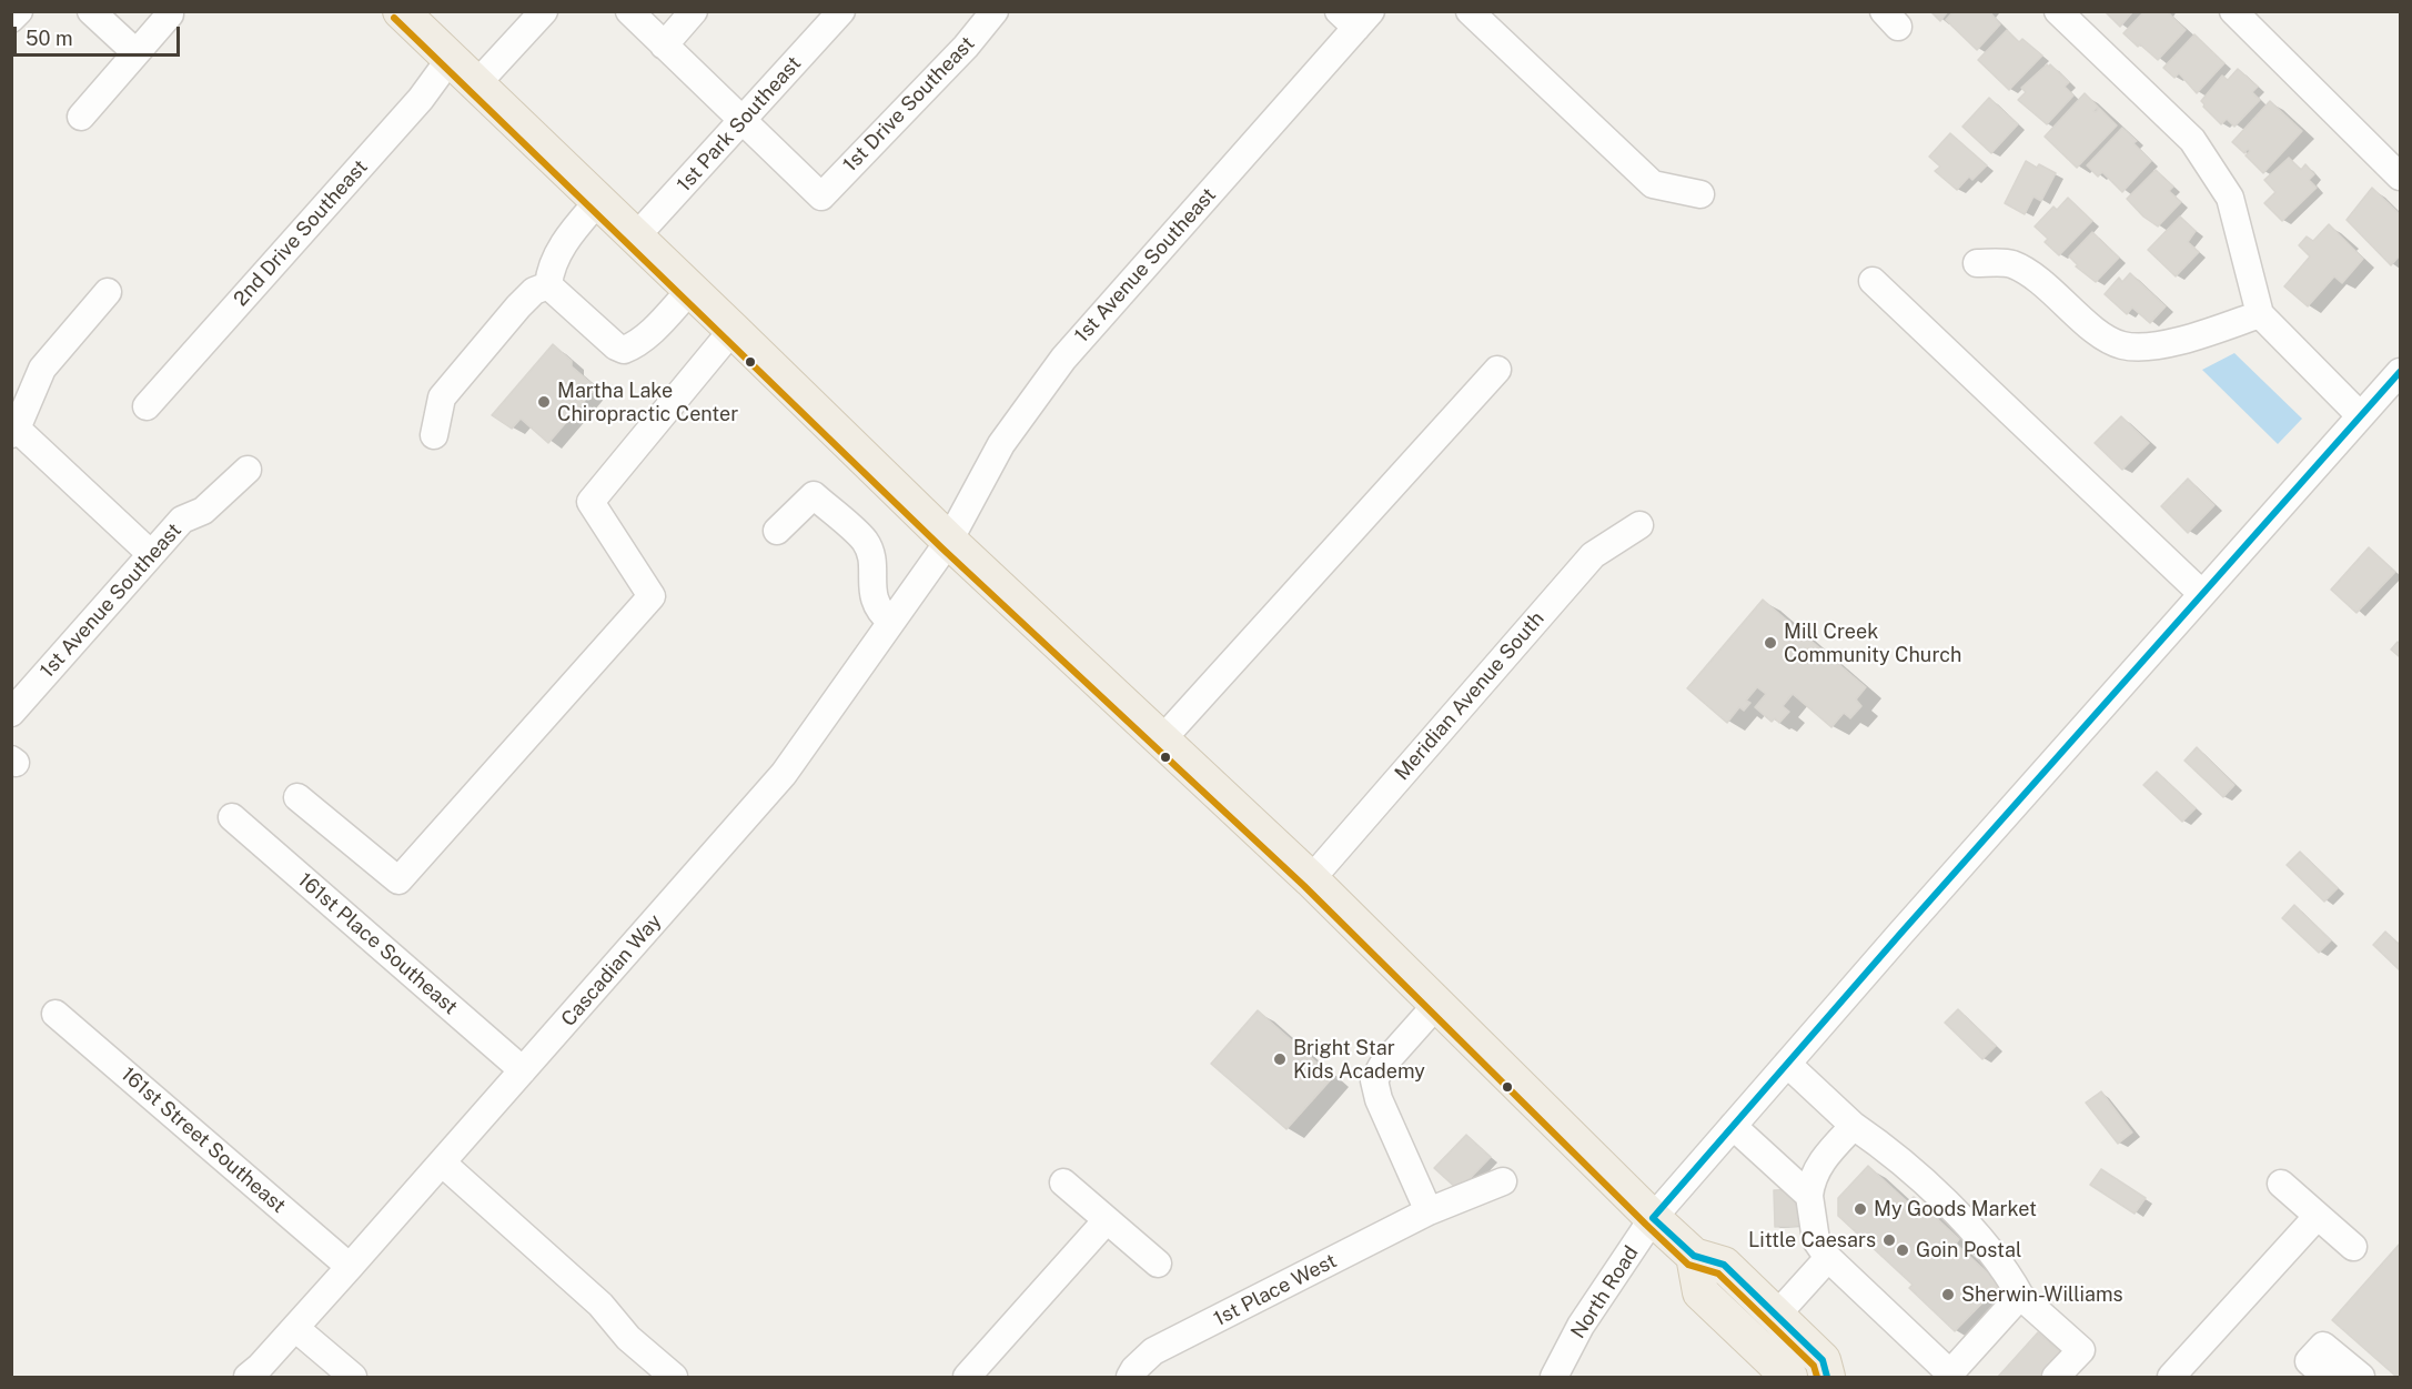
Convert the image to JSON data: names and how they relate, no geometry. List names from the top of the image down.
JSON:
{
  "streets": {
    "street": [
      "1st Drive Southeast",
      "1st Park Southeast",
      "2nd Drive Southeast",
      "1st Avenue Southeast",
      "Meridian Avenue South",
      "161st Place Southeast",
      "Cascadian Way",
      "161st Street Southeast",
      "1st Place West",
      "North Road"
    ]
  },
  "crossings": [
    ["1st Drive Southeast", "1st Park Southeast"],
    ["1st Avenue Southeast", "Cascadian Way"],
    ["161st Place Southeast", "Cascadian Way"],
    ["Cascadian Way", "161st Street Southeast"]
  ],
  "places": [
    "Martha Lake Chiropractic Center",
    "Mill Creek Community Church",
    "Bright Star Kids Academy",
    "My Goods Market",
    "Little Caesars",
    "Goin Postal",
    "Sherwin-Williams"
  ],
  "scale_bar": "50 m"
}
